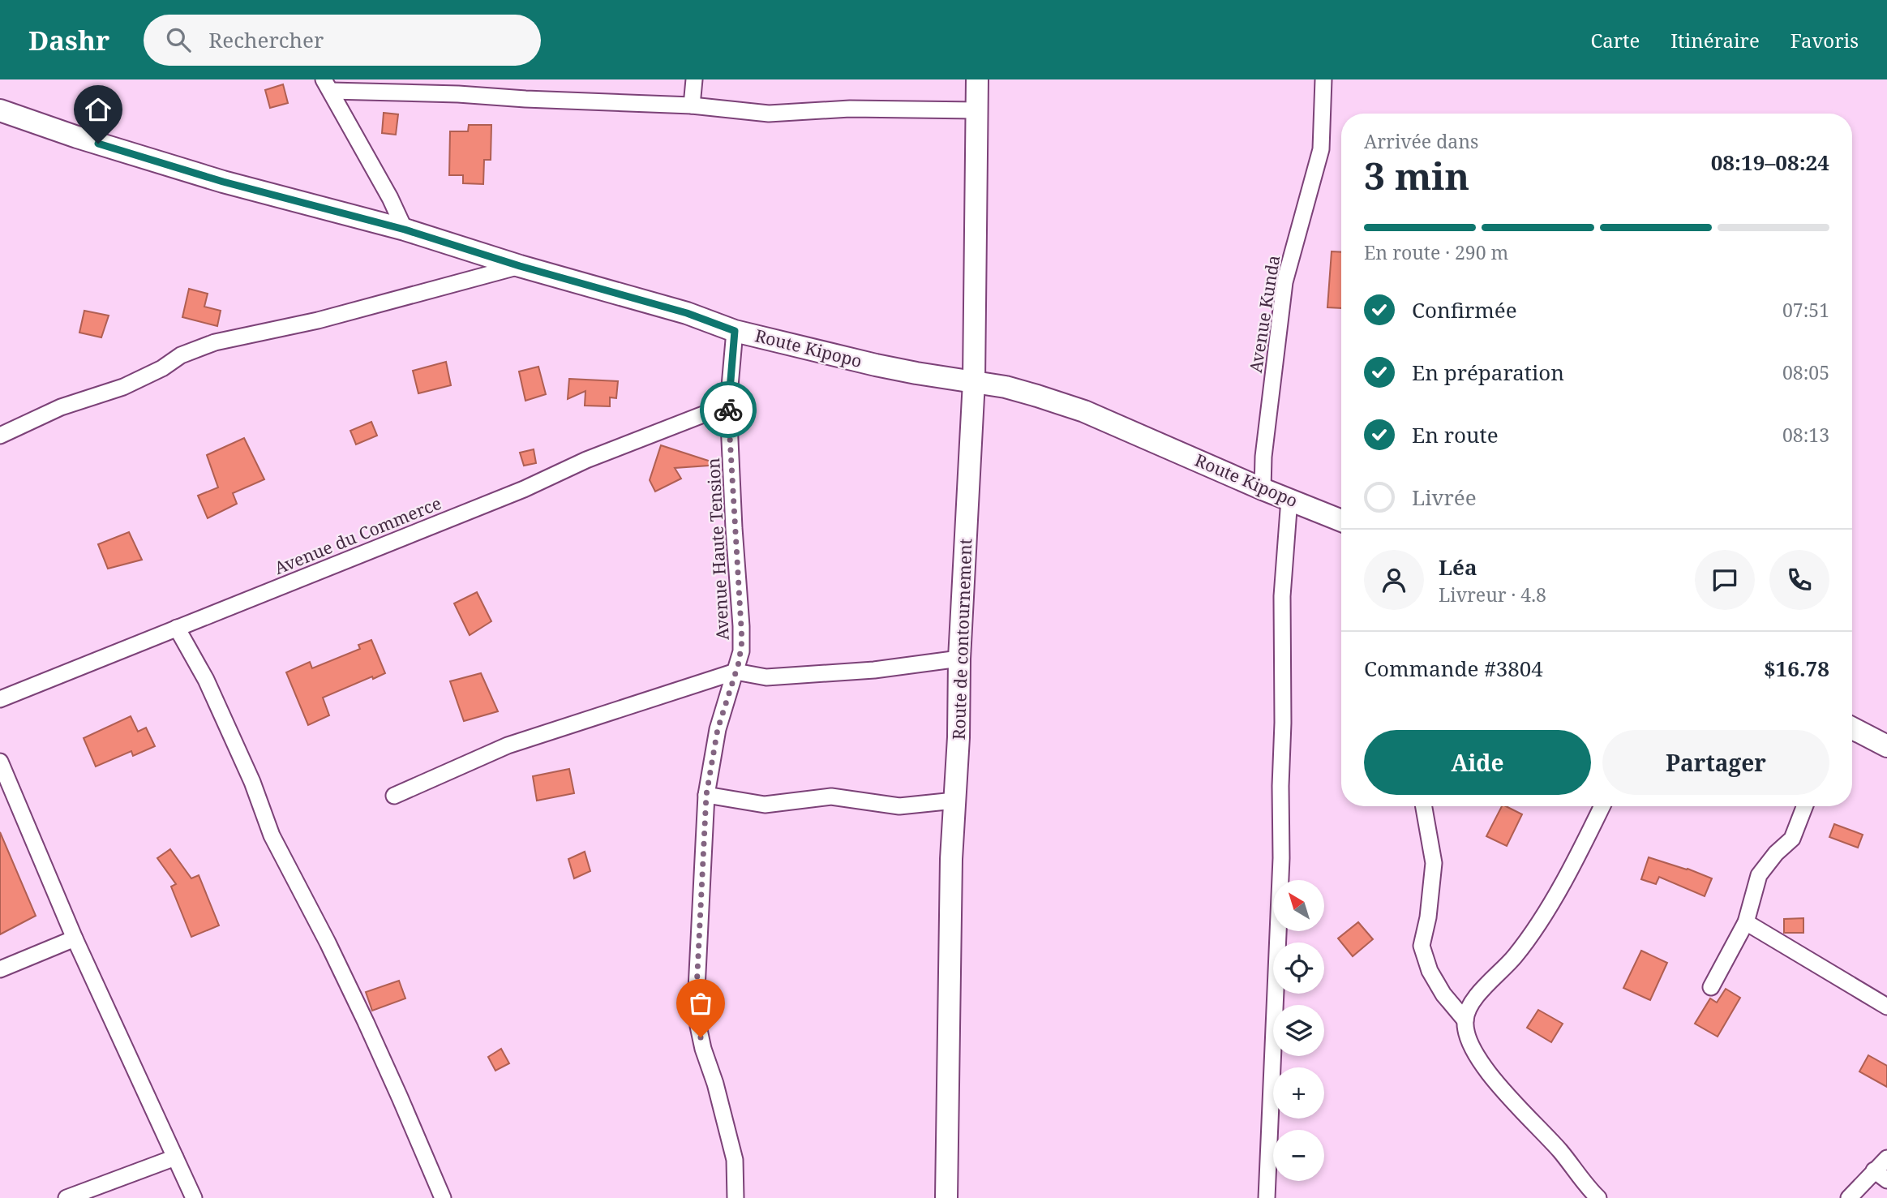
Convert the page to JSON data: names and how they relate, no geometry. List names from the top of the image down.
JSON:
{
  "streets": {
    "main road": ["Route Kipopo", "Route de contournement"],
    "street": ["Avenue Kunda", "Avenue du Commerce", "Avenue Haute Tension"]
  },
  "crossings": [
    ["Avenue Kunda", "Route Kipopo"],
    ["Route Kipopo", "Avenue Haute Tension"],
    ["Route Kipopo", "Route de contournement"],
    ["Avenue du Commerce", "Avenue Haute Tension"]
  ],
  "north": "top left",
  "page": {
    "header": "Dashr",
    "search": "Rechercher",
    "nav": ["Carte", "Itinéraire", "Favoris"],
    "heading": ["3 min", "Arrivée dans", "08:19–08:24"],
    "panel": [
      "Léa",
      "Livreur · 4.8",
      "Commande #3804",
      "$16.78"
    ],
    "bar": "En route · 290 m",
    "list": [
      ["Confirmée", "07:51"],
      ["En préparation", "08:05"],
      ["En route", "08:13"],
      "Livrée"
    ],
    "buttons": ["Aide", "Partager"],
    "map_buttons": ["+", "−"]
  }
}
